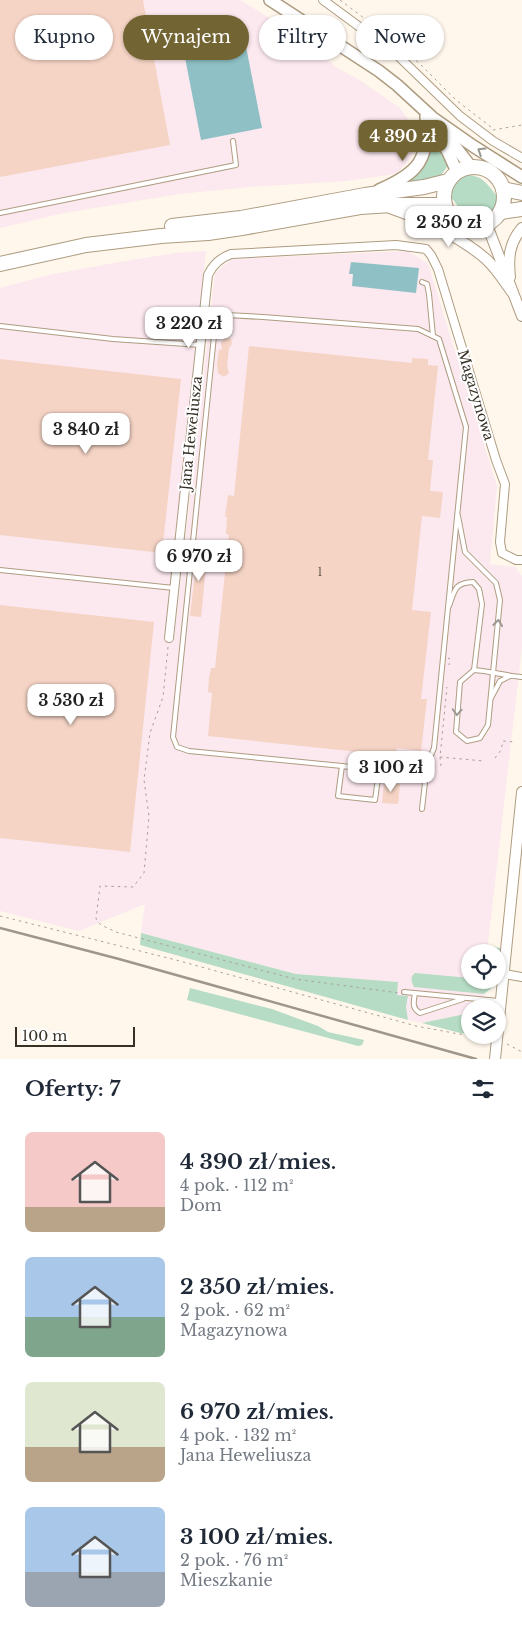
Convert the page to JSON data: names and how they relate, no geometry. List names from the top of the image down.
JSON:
{
  "streets": {
    "street": ["Magazynowa", "Jana Heweliusza"]
  },
  "crossings": [
    ["Magazynowa", "Jana Heweliusza"]
  ],
  "house_numbers": ["1"],
  "scale_bar": "100 m",
  "page": {
    "chip": [
      "Kupno",
      "Wynajem",
      "Filtry",
      "Nowe"
    ],
    "price": [
      "4 390 zł",
      "2 350 zł",
      "3 220 zł",
      "3 840 zł",
      "6 970 zł",
      "3 530 zł",
      "3 100 zł"
    ],
    "scale": "100 m",
    "heading": "Oferty: 7",
    "list": [
      {
        "name": "4 390 zł/mies.",
        "note": "4 pok. · 112 m² · Dom"
      },
      {
        "name": "2 350 zł/mies.",
        "note": "2 pok. · 62 m² · Magazynowa"
      },
      {
        "name": "6 970 zł/mies.",
        "note": "4 pok. · 132 m² · Jana Heweliusza"
      },
      {
        "name": "3 100 zł/mies.",
        "note": "2 pok. · 76 m² · Mieszkanie"
      }
    ]
  }
}
